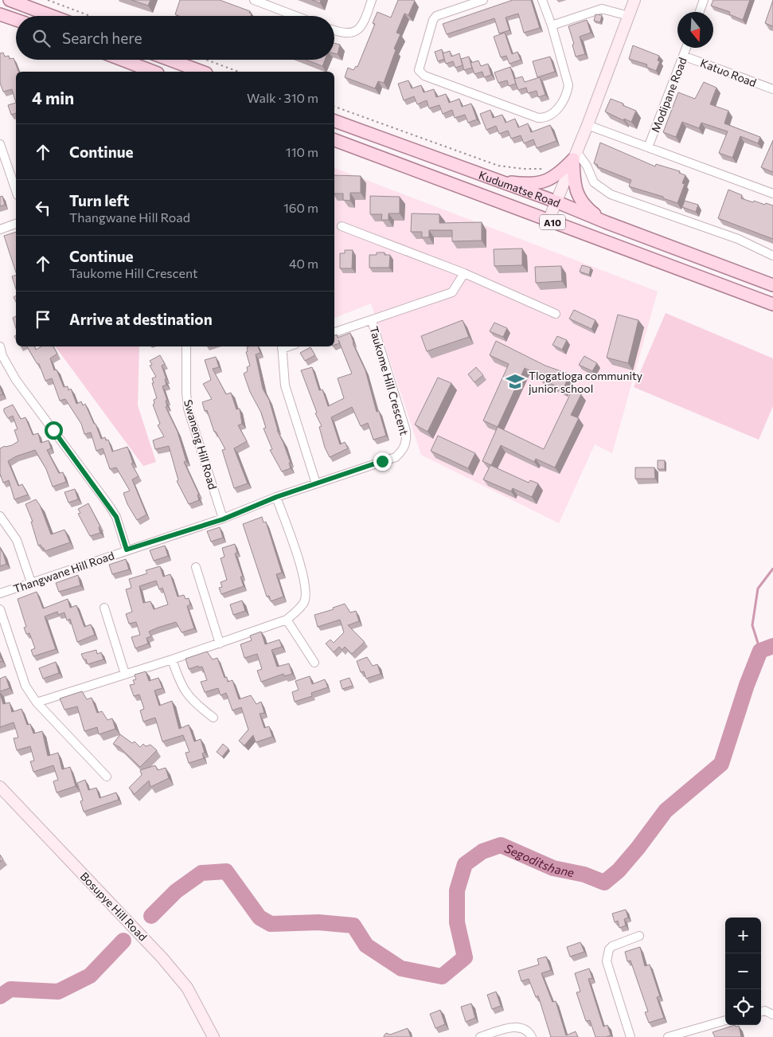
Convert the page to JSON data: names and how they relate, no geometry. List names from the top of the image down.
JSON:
{
  "streets": {
    "main road": ["Kudumatse Road", "A10"],
    "street": [
      "Katuo Road",
      "Modipane Road",
      "Taukome Hill Crescent",
      "Swaneng Hill Road",
      "Thangwane Hill Road",
      "Bosupye Hill Road"
    ]
  },
  "crossings": [
    ["Katuo Road", "Modipane Road"],
    ["Taukome Hill Crescent", "Thangwane Hill Road"],
    ["Swaneng Hill Road", "Thangwane Hill Road"]
  ],
  "water": ["Segoditshane"],
  "places": {
    "school or university": ["Tlogatloga community junior school"]
  },
  "north": "bottom",
  "page": {
    "search": "Search here",
    "heading": ["4 min", "Walk · 310 m"],
    "list": [
      ["Continue", "110 m"],
      ["Turn left", "Thangwane Hill Road", "160 m"],
      ["Continue", "Taukome Hill Crescent", "40 m"],
      "Arrive at destination"
    ],
    "map_buttons": ["+", "−"]
  }
}
